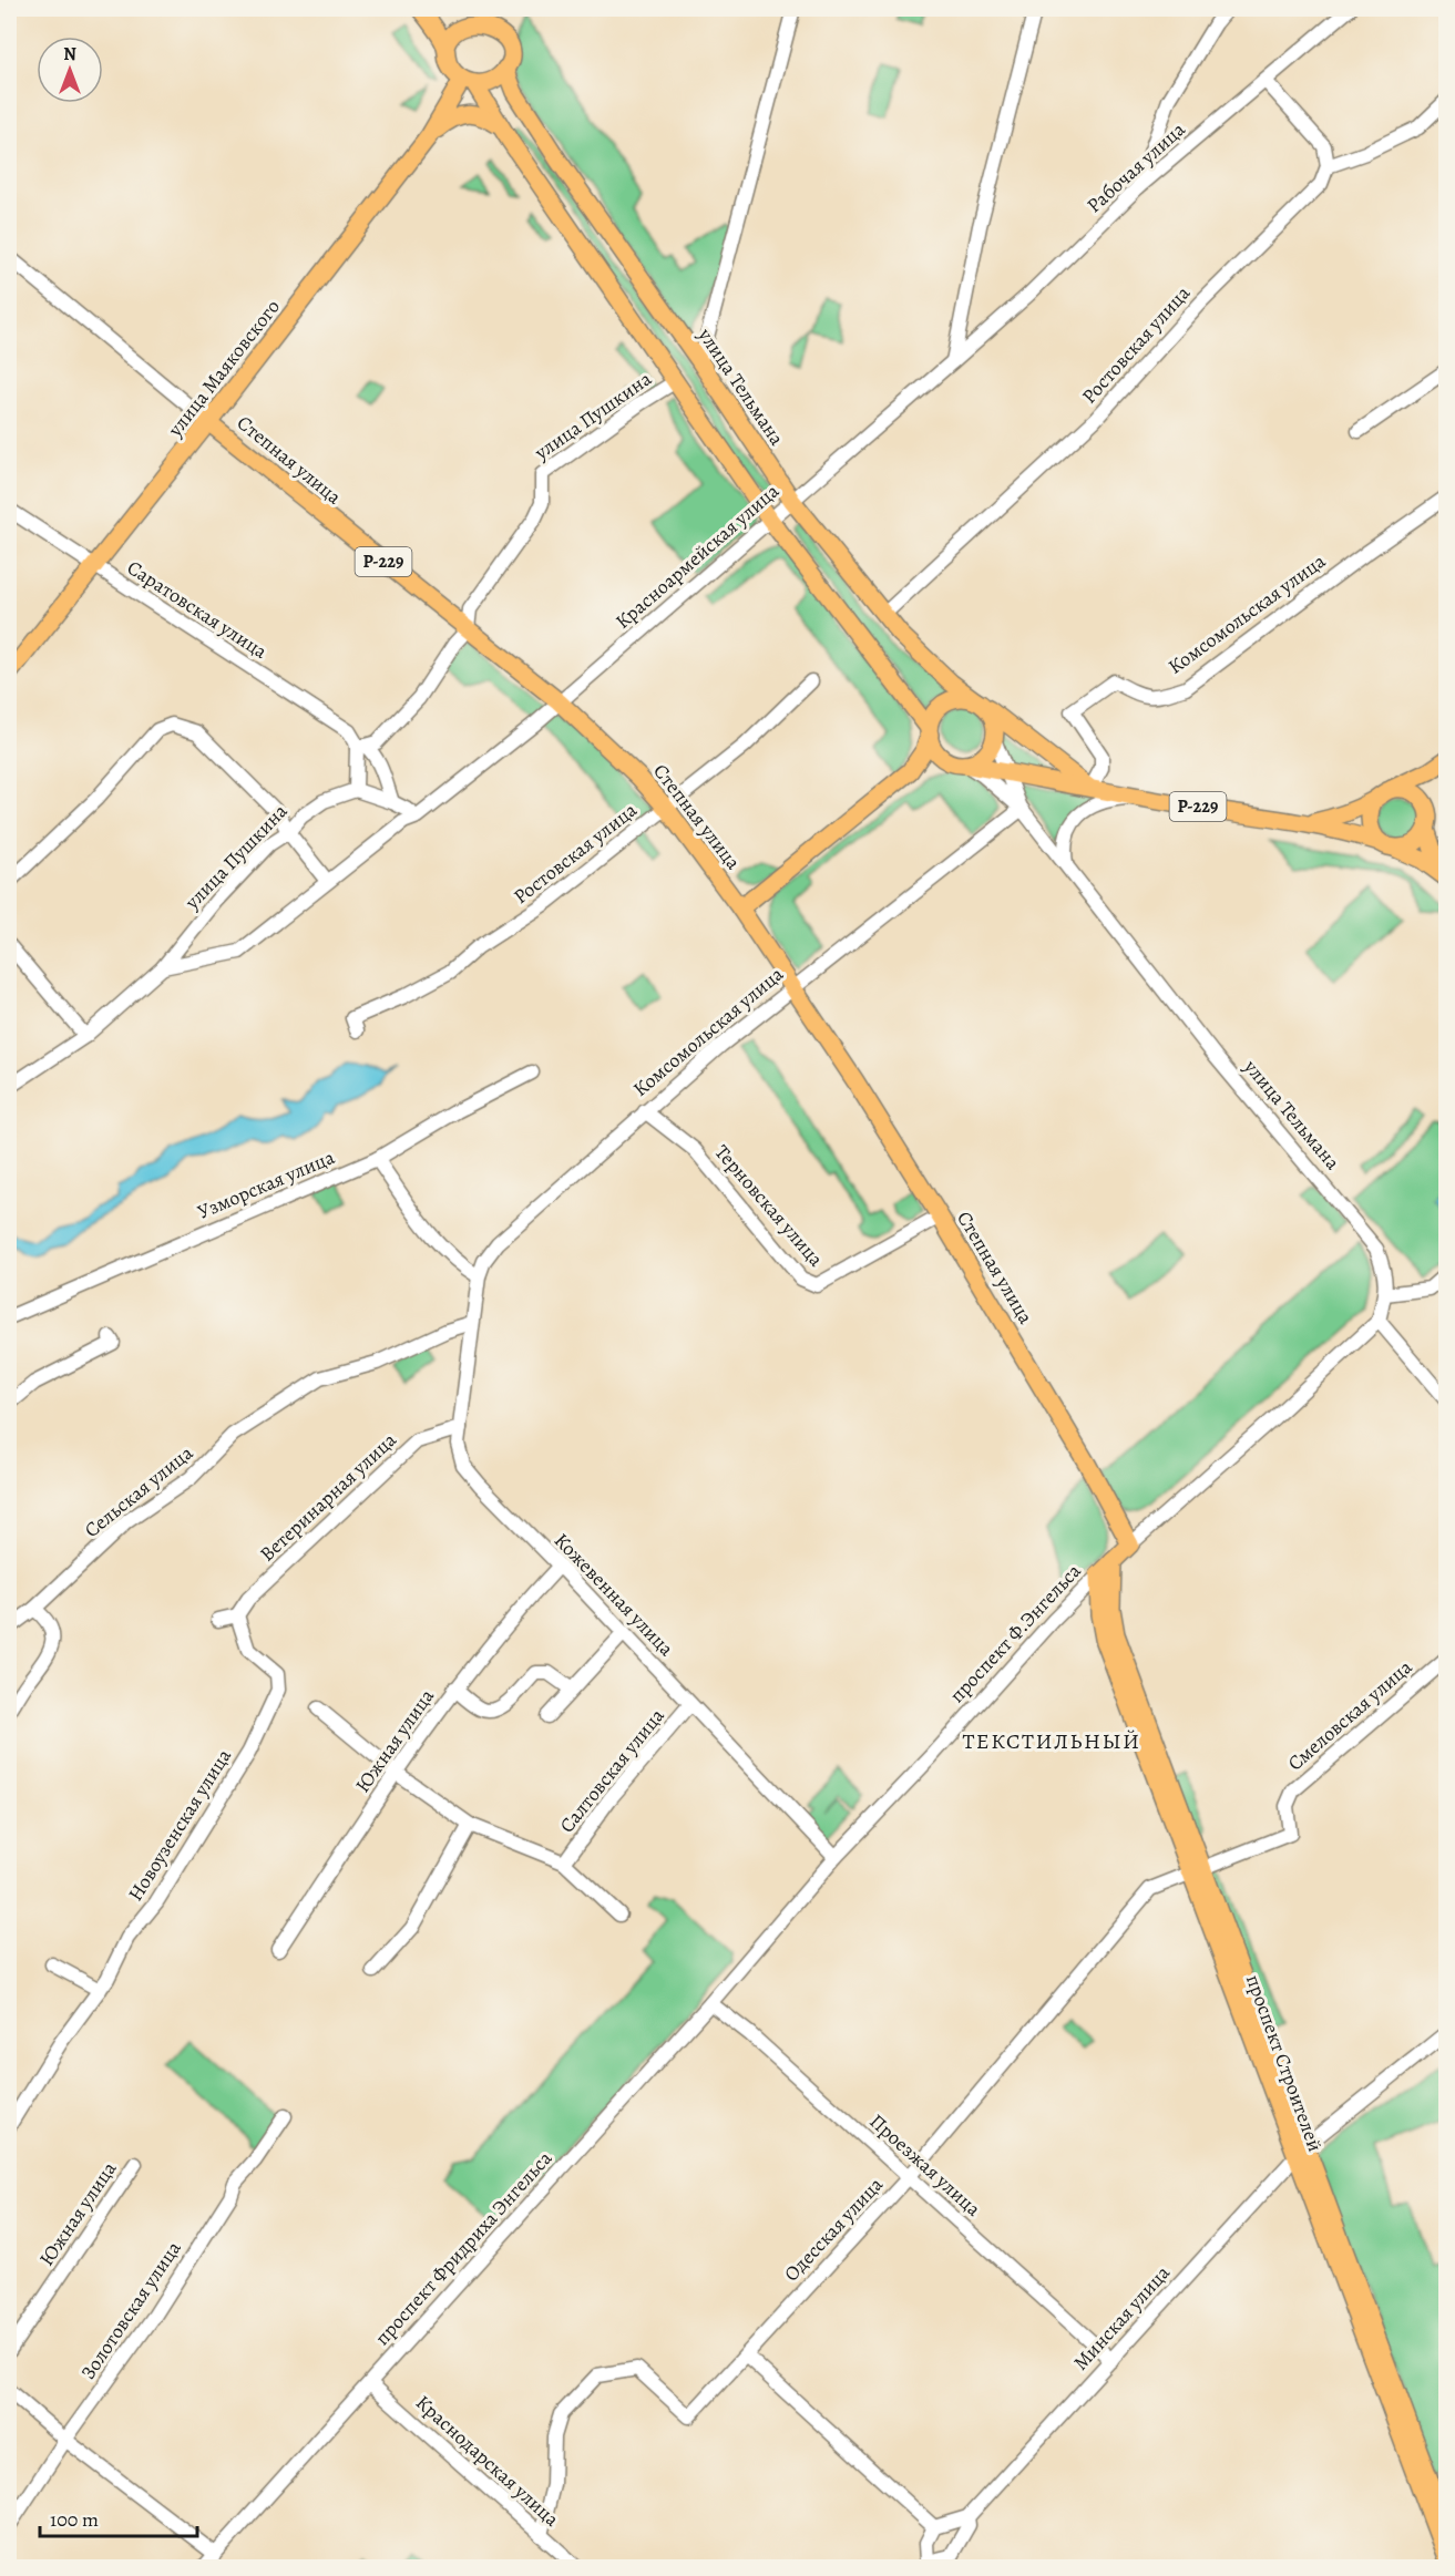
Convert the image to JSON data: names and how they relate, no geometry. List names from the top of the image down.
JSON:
{
  "streets": {
    "main road": [
      "улица Маяковского",
      "улица Тельмана",
      "Степная улица",
      "Р-229",
      "проспект Ф.Энгельса",
      "проспект Строителей"
    ],
    "street": [
      "Рабочая улица",
      "Ростовская улица",
      "улица Пушкина",
      "Красноармейская улица",
      "Саратовская улица",
      "Комсомольская улица",
      "Узморская улица",
      "Терновская улица",
      "Сельская улица",
      "Ветеринарная улица",
      "Кожевенная улица",
      "Смеловская улица",
      "Южная улица",
      "Салтовская улица",
      "Новоузенская улица",
      "Проезжая улица",
      "Одесская улица",
      "проспект Фридриха Энгельса",
      "Золотовская улица",
      "Минская улица",
      "Краснодарская улица"
    ]
  },
  "crossings": [
    ["Рабочая улица", "Красноармейская улица"],
    ["Ростовская улица", "улица Тельмана"],
    ["Ростовская улица", "Степная улица"],
    ["улица Маяковского", "улица Тельмана"],
    ["улица Маяковского", "Степная улица"],
    ["улица Маяковского", "Саратовская улица"],
    ["улица Тельмана", "Красноармейская улица"],
    ["улица Тельмана", "Р-229"],
    ["улица Тельмана", "Комсомольская улица"],
    ["улица Тельмана", "проспект Ф.Энгельса"],
    ["улица Пушкина", "Степная улица"],
    ["улица Пушкина", "Красноармейская улица"],
    ["улица Пушкина", "Саратовская улица"],
    ["Степная улица", "Красноармейская улица"],
    ["Степная улица", "Комсомольская улица"],
    ["Степная улица", "Терновская улица"],
    ["Степная улица", "проспект Ф.Энгельса"],
    ["Р-229", "Комсомольская улица"],
    ["Комсомольская улица", "Терновская улица"],
    ["Комсомольская улица", "Сельская улица"],
    ["Комсомольская улица", "Кожевенная улица"],
    ["Сельская улица", "Кожевенная улица"],
    ["Ветеринарная улица", "Кожевенная улица"],
    ["Ветеринарная улица", "Новоузенская улица"],
    ["Кожевенная улица", "проспект Ф.Энгельса"],
    ["Кожевенная улица", "Южная улица"],
    ["Кожевенная улица", "Салтовская улица"],
    ["проспект Ф.Энгельса", "проспект Строителей"],
    ["проспект Ф.Энгельса", "Проезжая улица"],
    ["проспект Ф.Энгельса", "проспект Фридриха Энгельса"],
    ["Смеловская улица", "проспект Строителей"],
    ["Смеловская улица", "Одесская улица"],
    ["проспект Строителей", "Одесская улица"],
    ["проспект Строителей", "Минская улица"],
    ["Проезжая улица", "Одесская улица"],
    ["Проезжая улица", "проспект Фридриха Энгельса"],
    ["Проезжая улица", "Минская улица"],
    ["Одесская улица", "Краснодарская улица"],
    ["проспект Фридриха Энгельса", "Краснодарская улица"]
  ],
  "districts": ["ТЕКСТИЛЬНЫЙ"],
  "scale_bar": "100 m",
  "north": "top"
}
